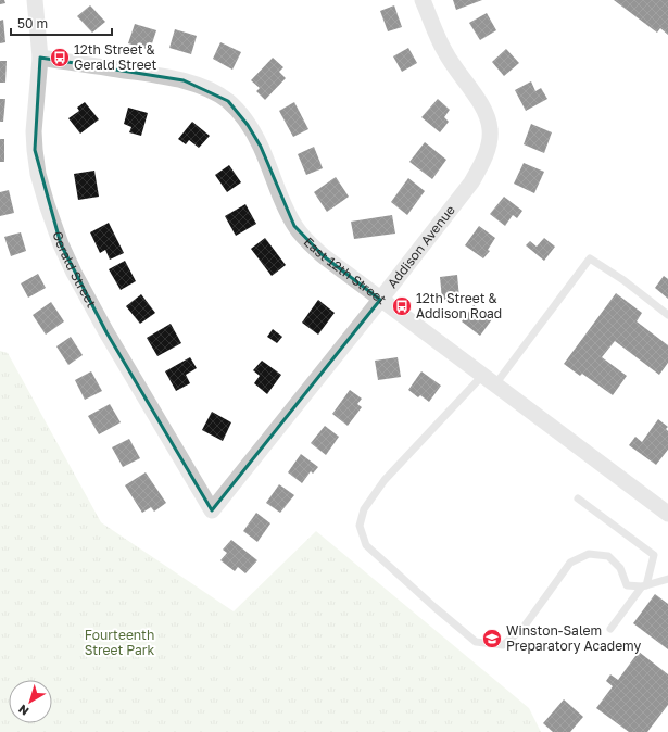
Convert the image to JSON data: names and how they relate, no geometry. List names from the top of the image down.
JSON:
{
  "streets": {
    "street": ["Addison Avenue", "Gerald Street", "East 12th Street"]
  },
  "crossings": [
    ["Addison Avenue", "Gerald Street"],
    ["Addison Avenue", "East 12th Street"],
    ["Gerald Street", "East 12th Street"]
  ],
  "parks": ["Fourteenth Street Park"],
  "places": {
    "bus stop": ["12th Street & Gerald Street", "12th Street & Addison Road"],
    "school or university": ["Winston-Salem Preparatory Academy"]
  },
  "scale_bar": "50 m",
  "north": "bottom left"
}
